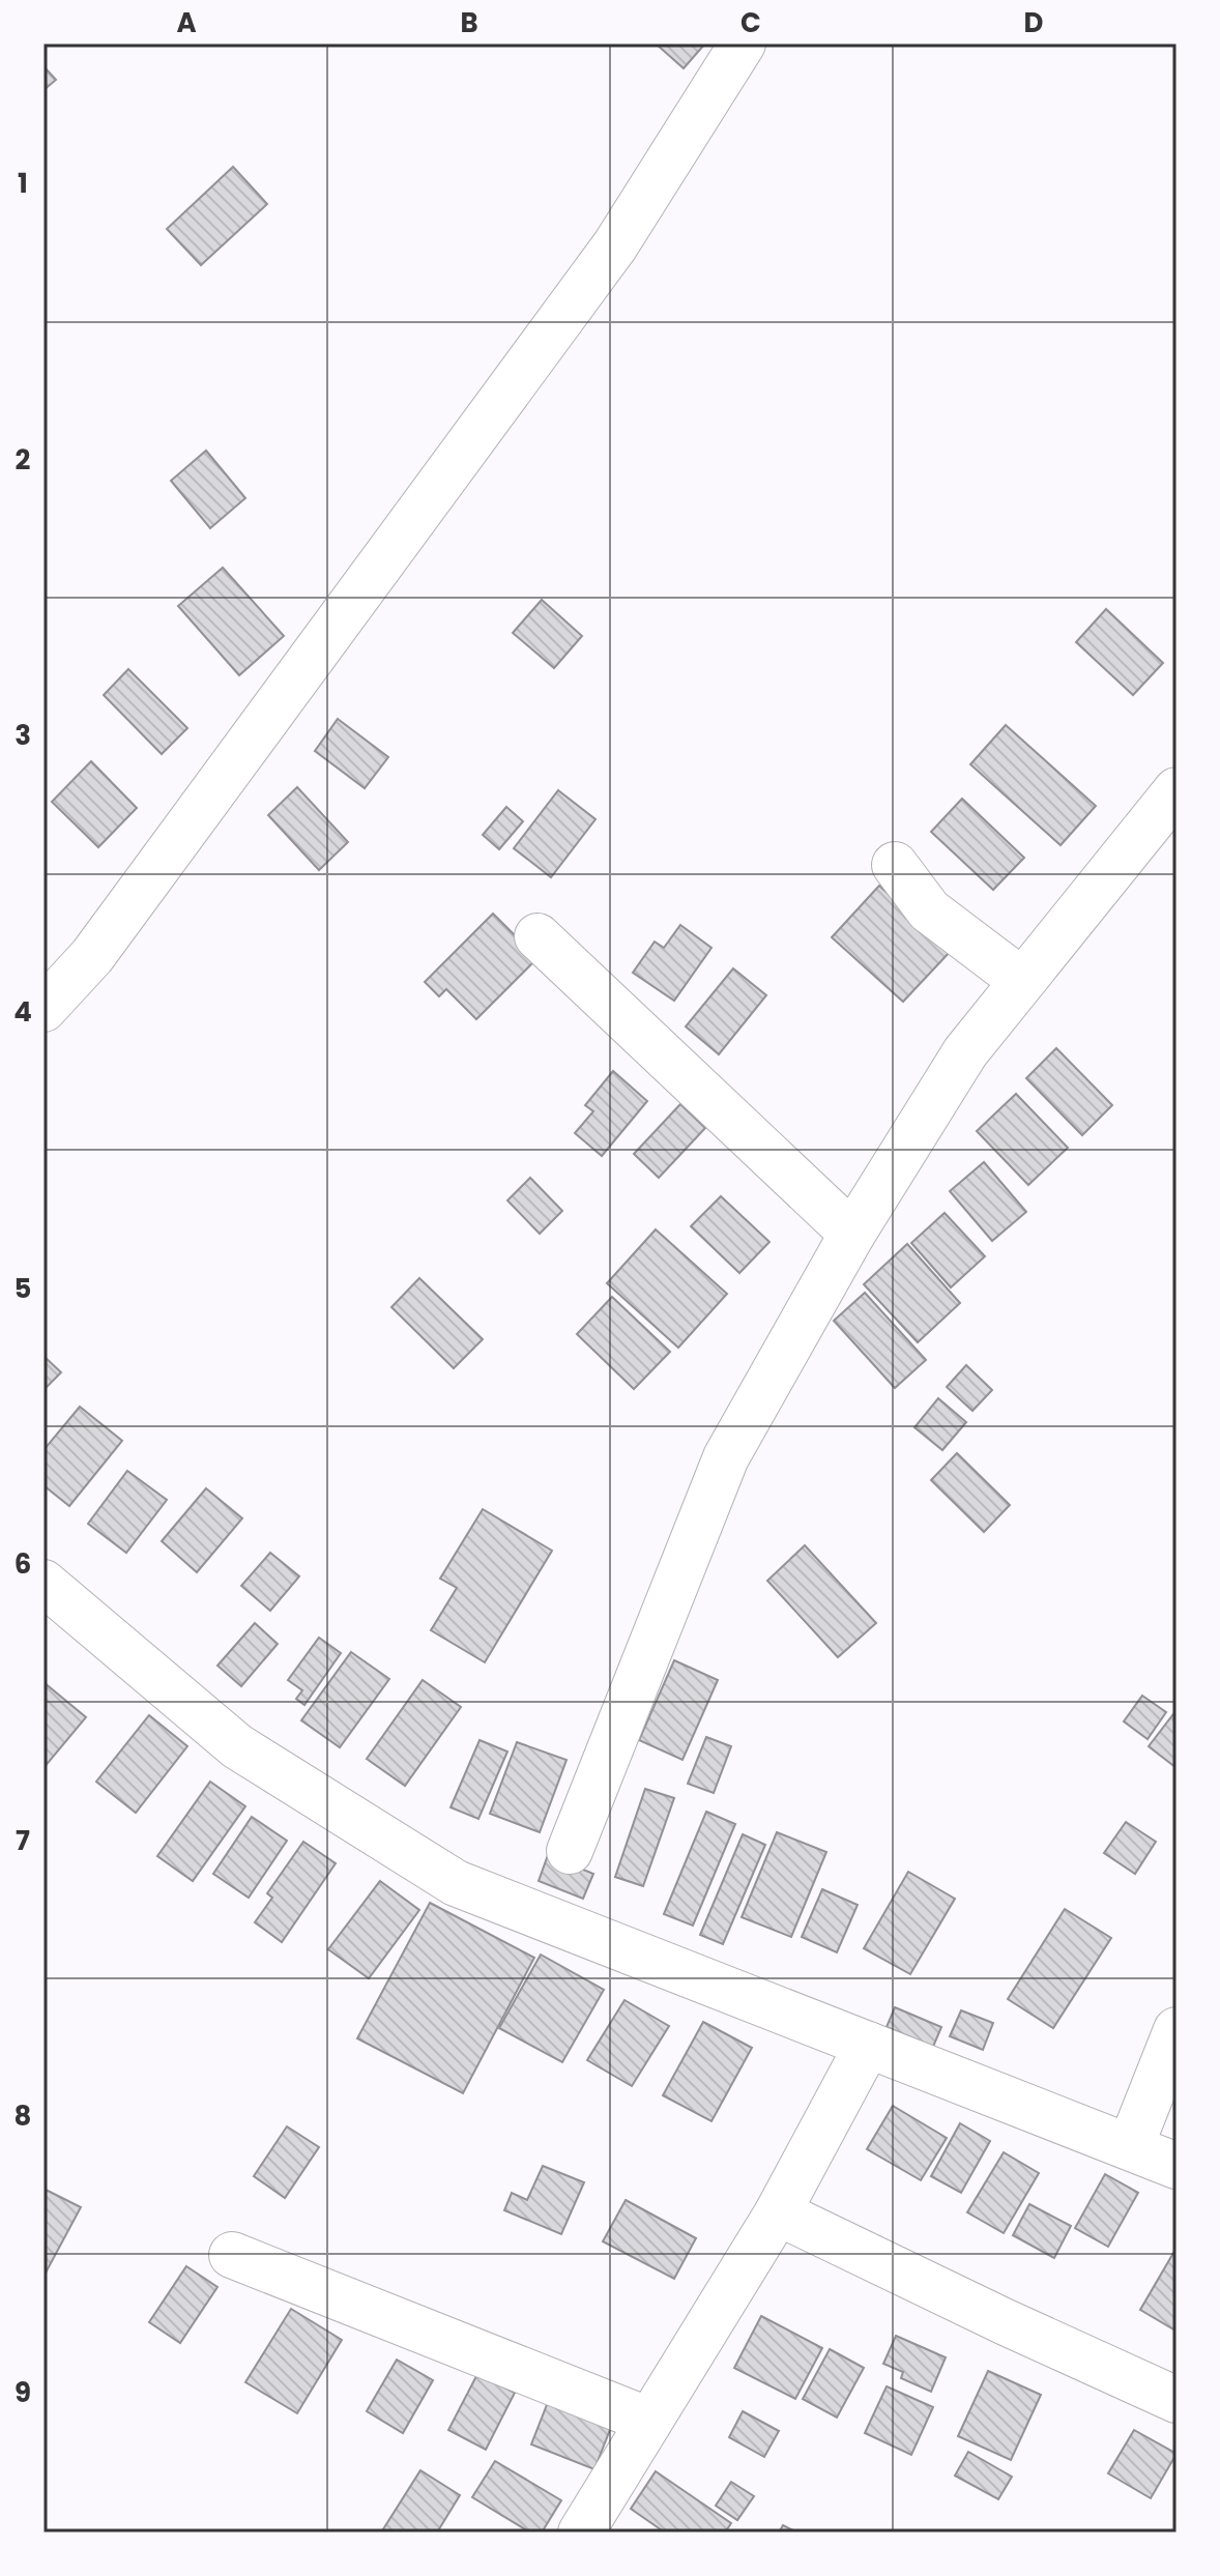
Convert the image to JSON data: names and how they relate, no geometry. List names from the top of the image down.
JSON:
{
  "grid": {
    "columns": [
      "A",
      "B",
      "C",
      "D"
    ],
    "rows": [
      "1",
      "2",
      "3",
      "4",
      "5",
      "6",
      "7",
      "8",
      "9"
    ]
  }
}
